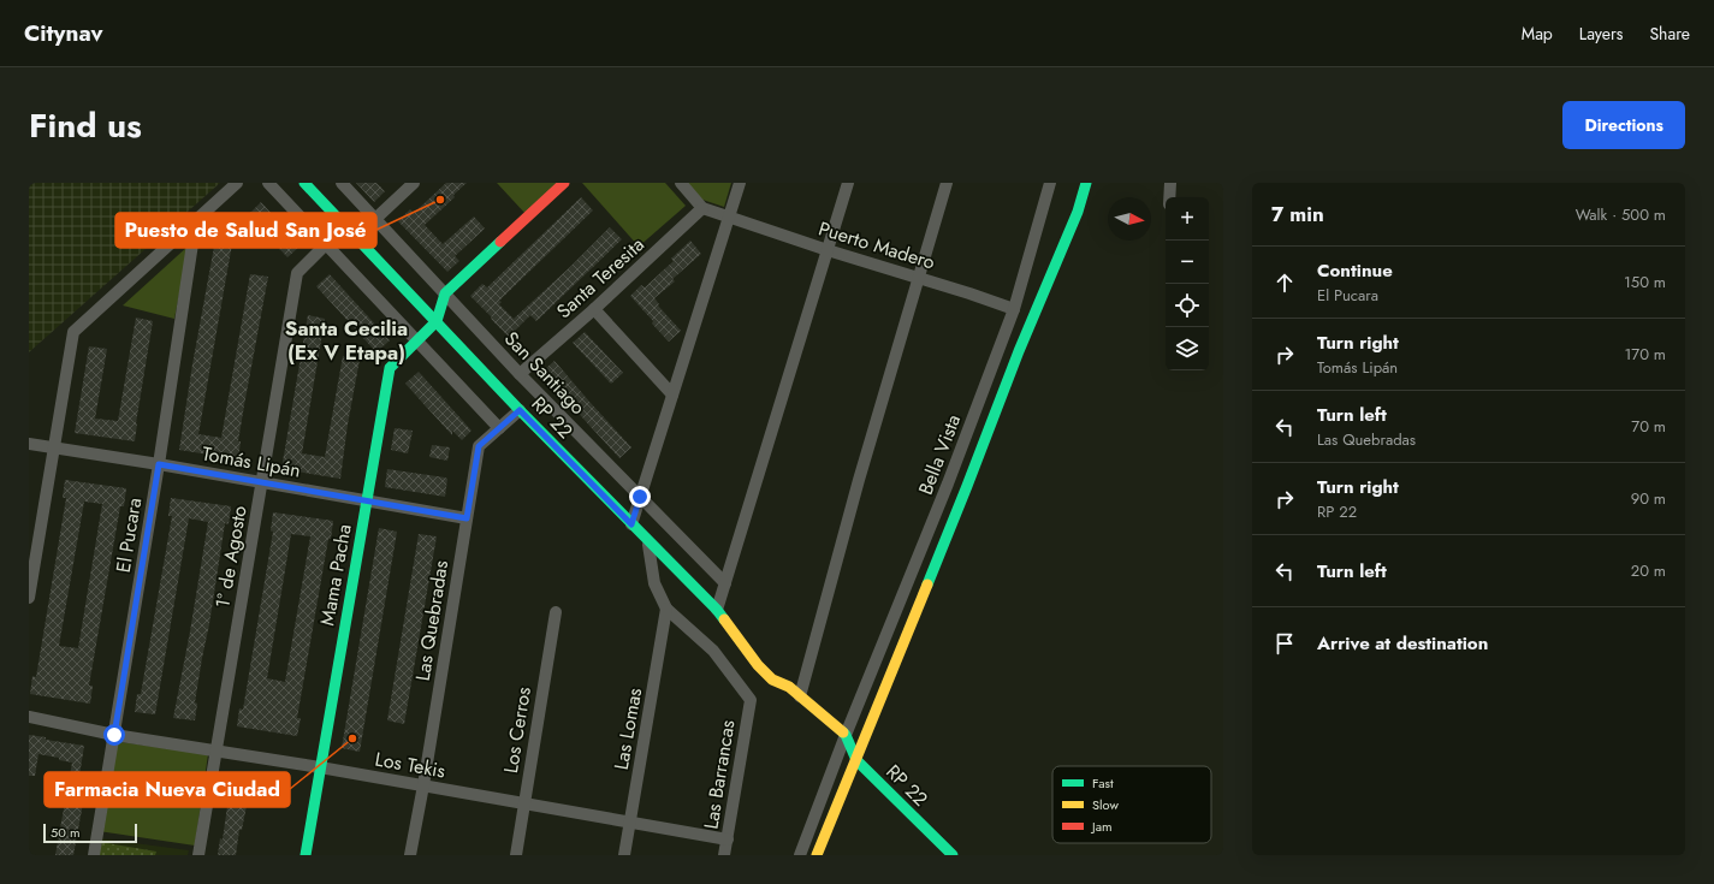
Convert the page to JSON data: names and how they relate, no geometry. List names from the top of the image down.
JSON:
{
  "streets": {
    "street": [
      "Puerto Madero",
      "Santa Teresita",
      "San Santiago",
      "RP 22",
      "Bella Vista",
      "Tomás Lipán",
      "El Pucara",
      "1º de Agosto",
      "Mama Pacha",
      "Las Quebradas",
      "Las Lomas",
      "Los Cerros",
      "Los Tekis",
      "Las Barrancas"
    ]
  },
  "crossings": [
    ["Puerto Madero", "Santa Teresita"],
    ["Puerto Madero", "Bella Vista"],
    ["Santa Teresita", "San Santiago"],
    ["San Santiago", "1º de Agosto"],
    ["RP 22", "Bella Vista"],
    ["RP 22", "1º de Agosto"],
    ["RP 22", "Mama Pacha"],
    ["RP 22", "Las Quebradas"],
    ["Tomás Lipán", "El Pucara"],
    ["Tomás Lipán", "1º de Agosto"],
    ["Tomás Lipán", "Mama Pacha"],
    ["Tomás Lipán", "Las Quebradas"],
    ["El Pucara", "Los Tekis"],
    ["1º de Agosto", "Los Tekis"],
    ["Mama Pacha", "Los Tekis"],
    ["Las Quebradas", "Los Tekis"],
    ["Las Lomas", "Los Tekis"],
    ["Las Lomas", "Las Barrancas"],
    ["Los Cerros", "Los Tekis"],
    ["Los Tekis", "Las Barrancas"]
  ],
  "districts": ["Santa Cecilia (Ex V Etapa)"],
  "places": ["Puesto de Salud San José", "Farmacia Nueva Ciudad"],
  "legend": ["Fast", "Slow", "Jam"],
  "scale_bar": "50 m",
  "north": "right",
  "page": {
    "header": "Citynav",
    "nav": ["Map", "Layers", "Share"],
    "title": "Find us",
    "buttons": "Directions",
    "heading": ["7 min", "Walk · 500 m"],
    "map_buttons": ["+", "−"],
    "list": [
      ["Continue", "El Pucara", "150 m"],
      ["Turn right", "Tomás Lipán", "170 m"],
      ["Turn left", "Las Quebradas", "70 m"],
      ["Turn right", "RP 22", "90 m"],
      ["Turn left", "20 m"],
      "Arrive at destination"
    ],
    "scale": "50 m"
  }
}
